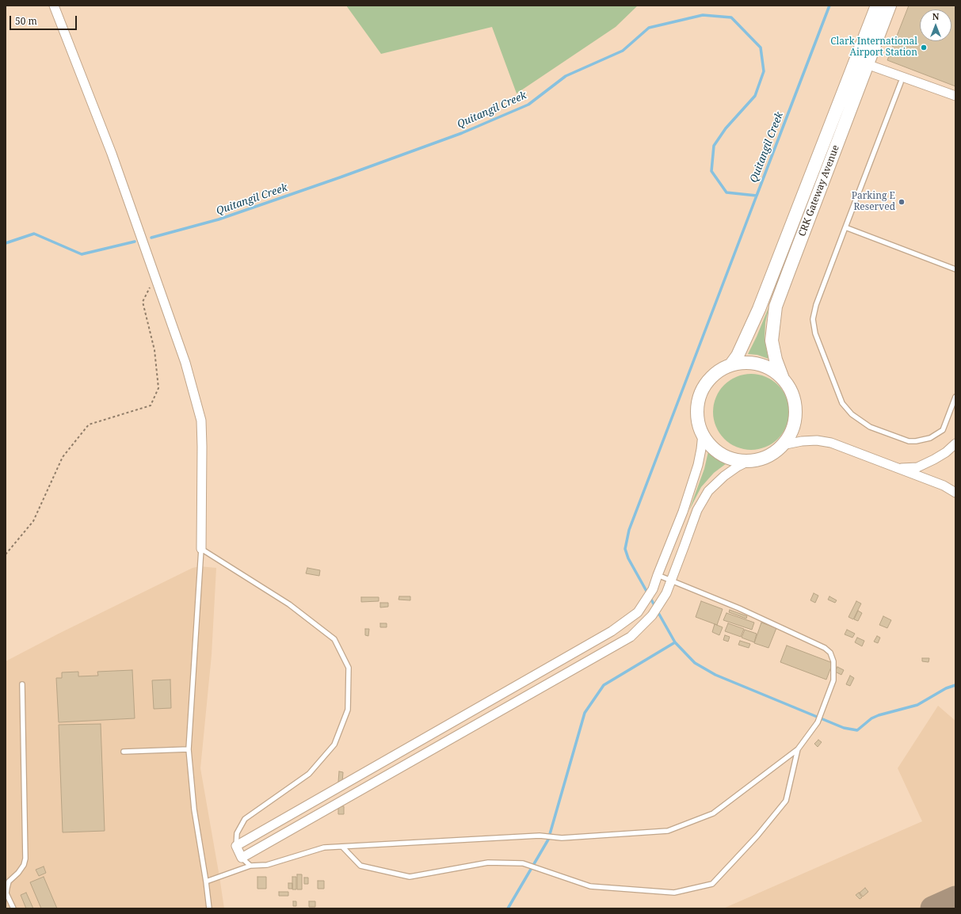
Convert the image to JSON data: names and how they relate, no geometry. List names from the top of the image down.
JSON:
{
  "streets": {
    "main road": ["CRK Gateway Avenue"]
  },
  "water": ["Quitangil Creek"],
  "places": ["Clark International Airport Station", "Parking E Reserved"],
  "scale_bar": "50 m",
  "north": "top"
}
